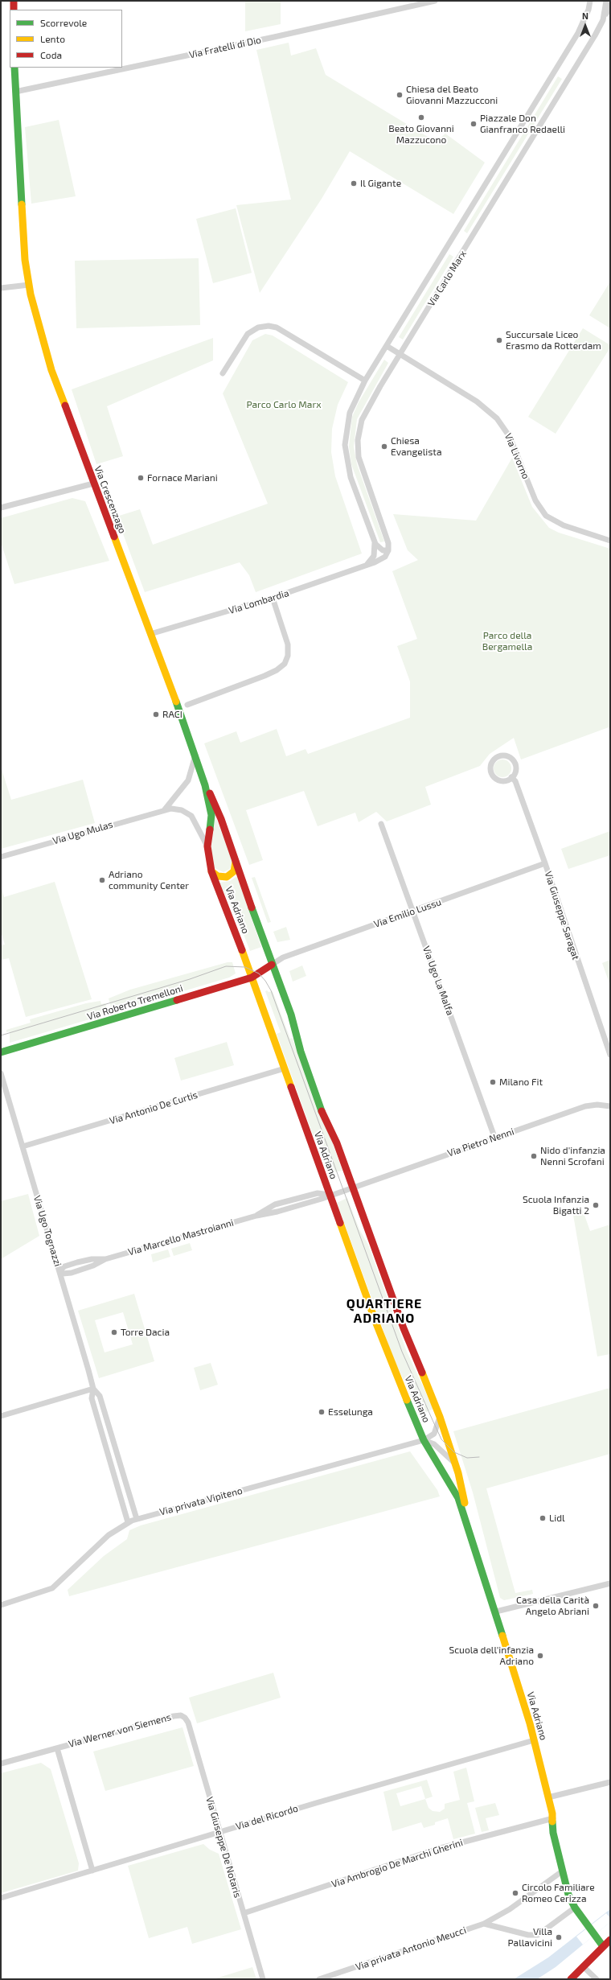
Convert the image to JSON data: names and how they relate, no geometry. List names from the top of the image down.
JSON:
{
  "streets": {
    "street": [
      "Via Fratelli di Dio",
      "Via Carlo Marx",
      "Via Livorno",
      "Via Crescenzago",
      "Via Lombardia",
      "Via Ugo Mulas",
      "Via Adriano",
      "Via Emilio Lussu",
      "Via Giuseppe Saragat",
      "Via Ugo La Malfa",
      "Via Roberto Tremelloni",
      "Via Antonio De Curtis",
      "Via Pietro Nenni",
      "Via Ugo Tognazzi",
      "Via Marcello Mastroianni",
      "Via privata Vipiteno",
      "Via Werner von Siemens",
      "Via del Ricordo",
      "Via Giuseppe De Notaris",
      "Via Ambrogio De Marchi Gherini",
      "Via privata Antonio Meucci"
    ]
  },
  "crossings": [
    ["Via Fratelli di Dio", "Via Crescenzago"],
    ["Via Carlo Marx", "Via Livorno"],
    ["Via Carlo Marx", "Via Lombardia"],
    ["Via Crescenzago", "Via Lombardia"],
    ["Via Crescenzago", "Via Adriano"],
    ["Via Ugo Mulas", "Via Adriano"],
    ["Via Adriano", "Via Emilio Lussu"],
    ["Via Adriano", "Via Roberto Tremelloni"],
    ["Via Adriano", "Via Antonio De Curtis"],
    ["Via Adriano", "Via Pietro Nenni"],
    ["Via Adriano", "Via Marcello Mastroianni"],
    ["Via Adriano", "Via privata Vipiteno"],
    ["Via Adriano", "Via del Ricordo"],
    ["Via Adriano", "Via Ambrogio De Marchi Gherini"],
    ["Via Adriano", "Via privata Antonio Meucci"],
    ["Via Emilio Lussu", "Via Giuseppe Saragat"],
    ["Via Emilio Lussu", "Via Ugo La Malfa"],
    ["Via Emilio Lussu", "Via Roberto Tremelloni"],
    ["Via Ugo La Malfa", "Via Pietro Nenni"],
    ["Via Antonio De Curtis", "Via Ugo Tognazzi"],
    ["Via Pietro Nenni", "Via Marcello Mastroianni"],
    ["Via Ugo Tognazzi", "Via Marcello Mastroianni"],
    ["Via Ugo Tognazzi", "Via privata Vipiteno"],
    ["Via Werner von Siemens", "Via del Ricordo"],
    ["Via Werner von Siemens", "Via Giuseppe De Notaris"],
    ["Via del Ricordo", "Via Giuseppe De Notaris"],
    ["Via Giuseppe De Notaris", "Via Ambrogio De Marchi Gherini"]
  ],
  "districts": ["QUARTIERE ADRIANO"],
  "parks": ["Parco Carlo Marx", "Parco della Bergamella"],
  "places": [
    "Chiesa del Beato Giovanni Mazzucconi",
    "Beato Giovanni Mazzucono",
    "Piazzale Don Gianfranco Redaelli",
    "Il Gigante",
    "Succursale Liceo Erasmo da Rotterdam",
    "Chiesa Evangelista",
    "Fornace Mariani",
    "RACI",
    "Adriano community Center",
    "Milano Fit",
    "Nido d'infanzia Nenni Scrofani",
    "Scuola Infanzia Bigatti 2",
    "Torre Dacia",
    "Esselunga",
    "Lidl",
    "Casa della Carità Angelo Abriani",
    "Scuola dell'infanzia Adriano",
    "Circolo Familiare Romeo Cerizza",
    "Villa Pallavicini"
  ],
  "legend": ["Scorrevole", "Lento", "Coda"],
  "north": "top"
}
